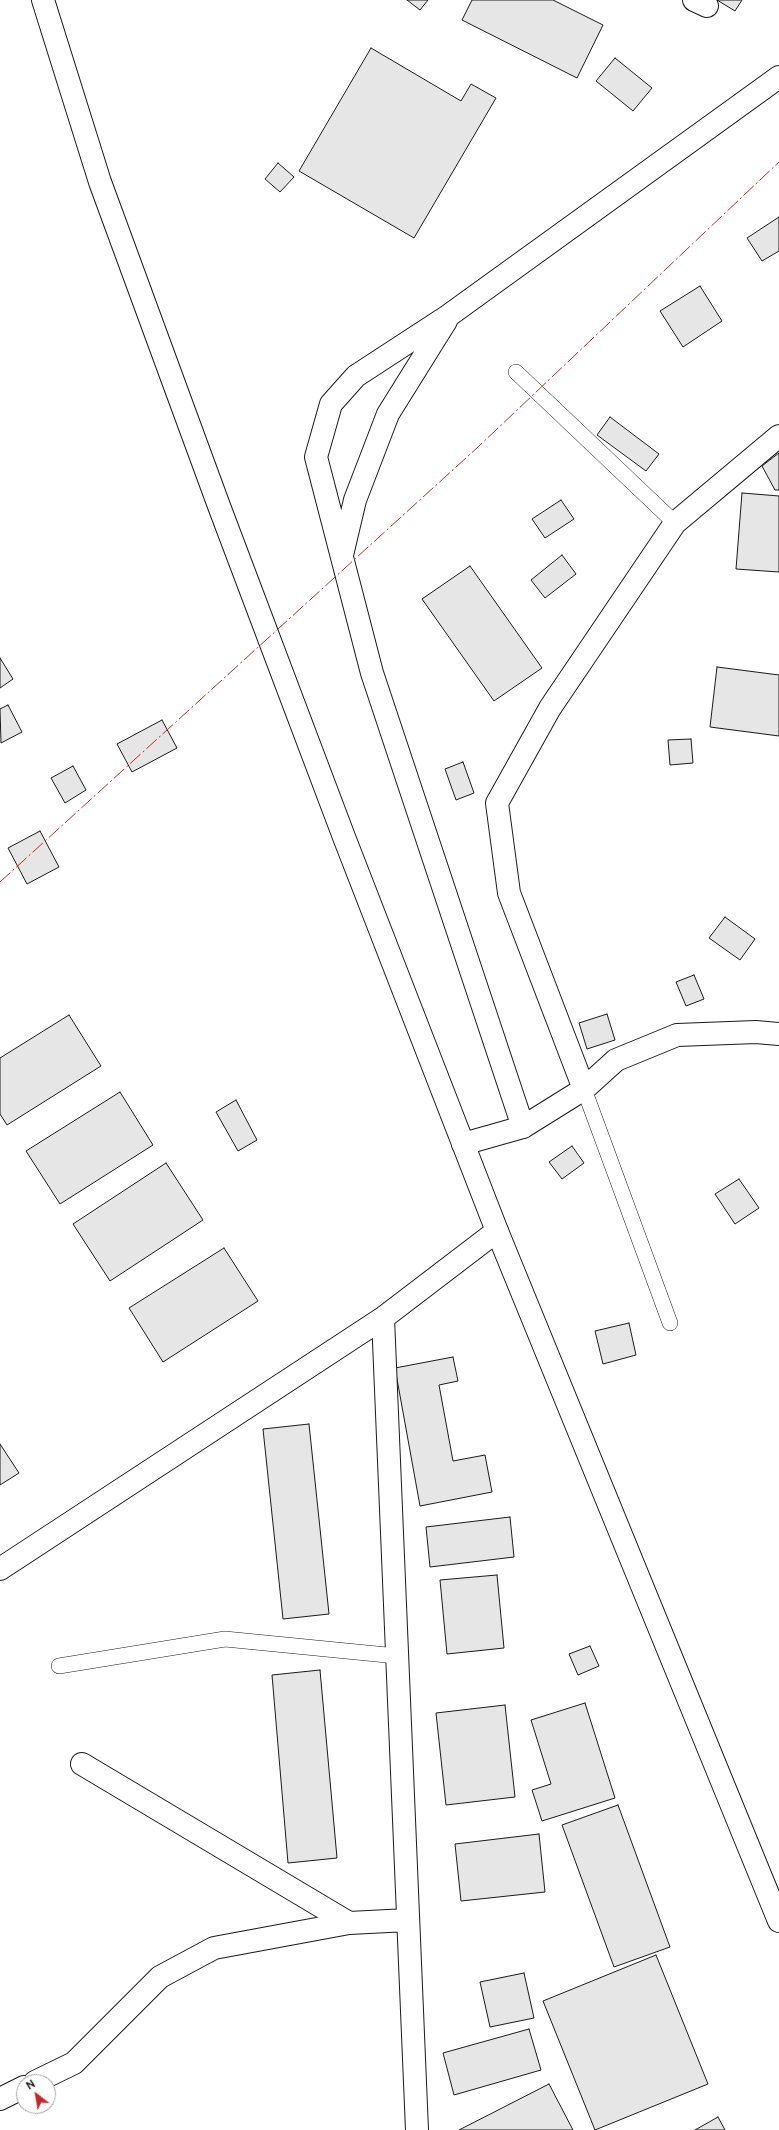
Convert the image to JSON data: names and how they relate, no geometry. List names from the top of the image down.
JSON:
{
  "north": "top left"
}
